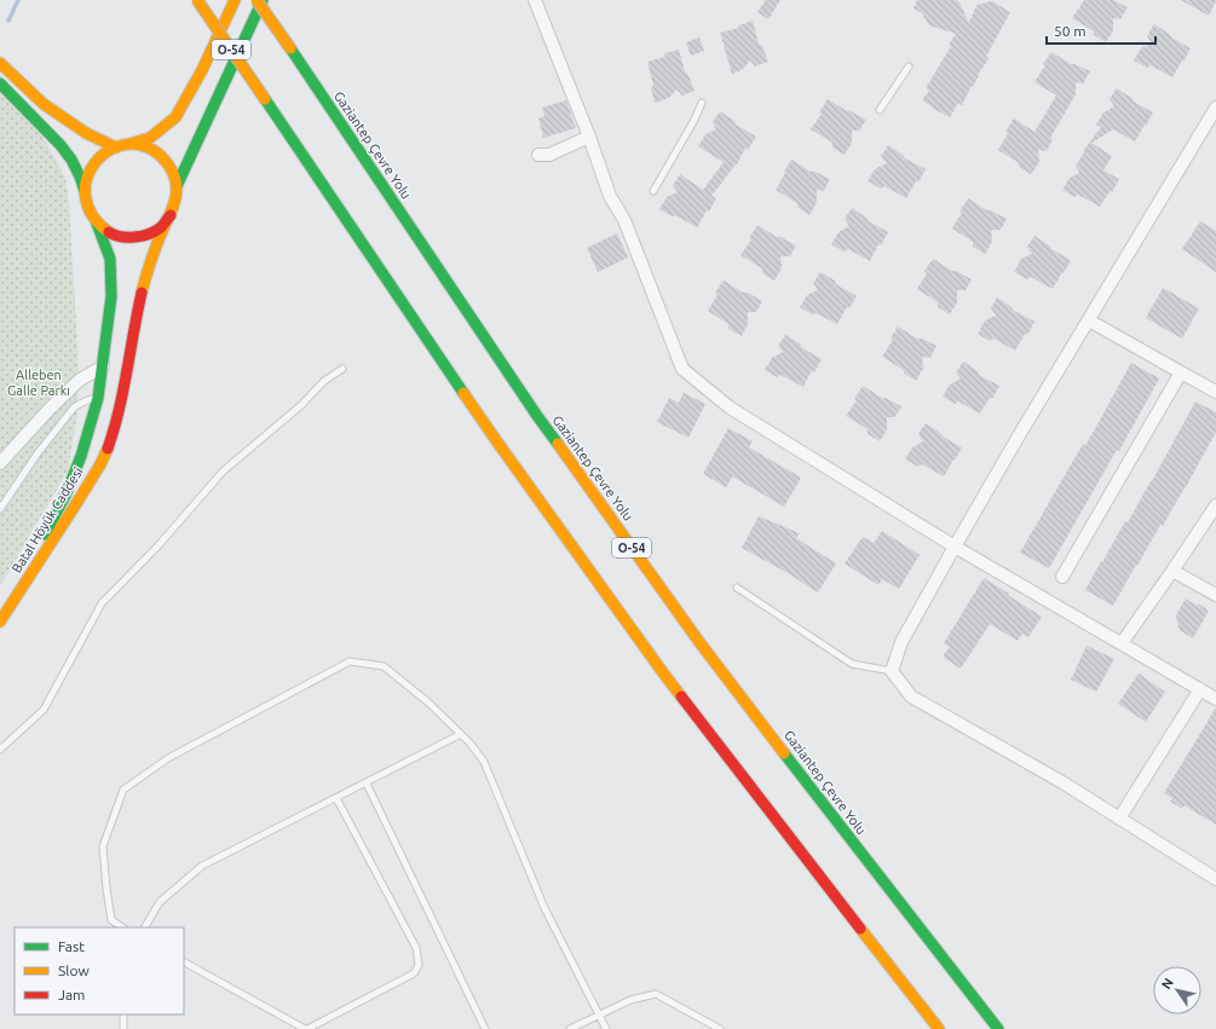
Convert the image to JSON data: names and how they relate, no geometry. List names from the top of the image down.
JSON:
{
  "streets": {
    "main road": ["O-54", "Gaziantep Çevre Yolu", "Batal Höyük Caddesi"]
  },
  "parks": ["Alleben Galle Parkı"],
  "legend": ["Fast", "Slow", "Jam"],
  "scale_bar": "50 m",
  "north": "top left"
}
